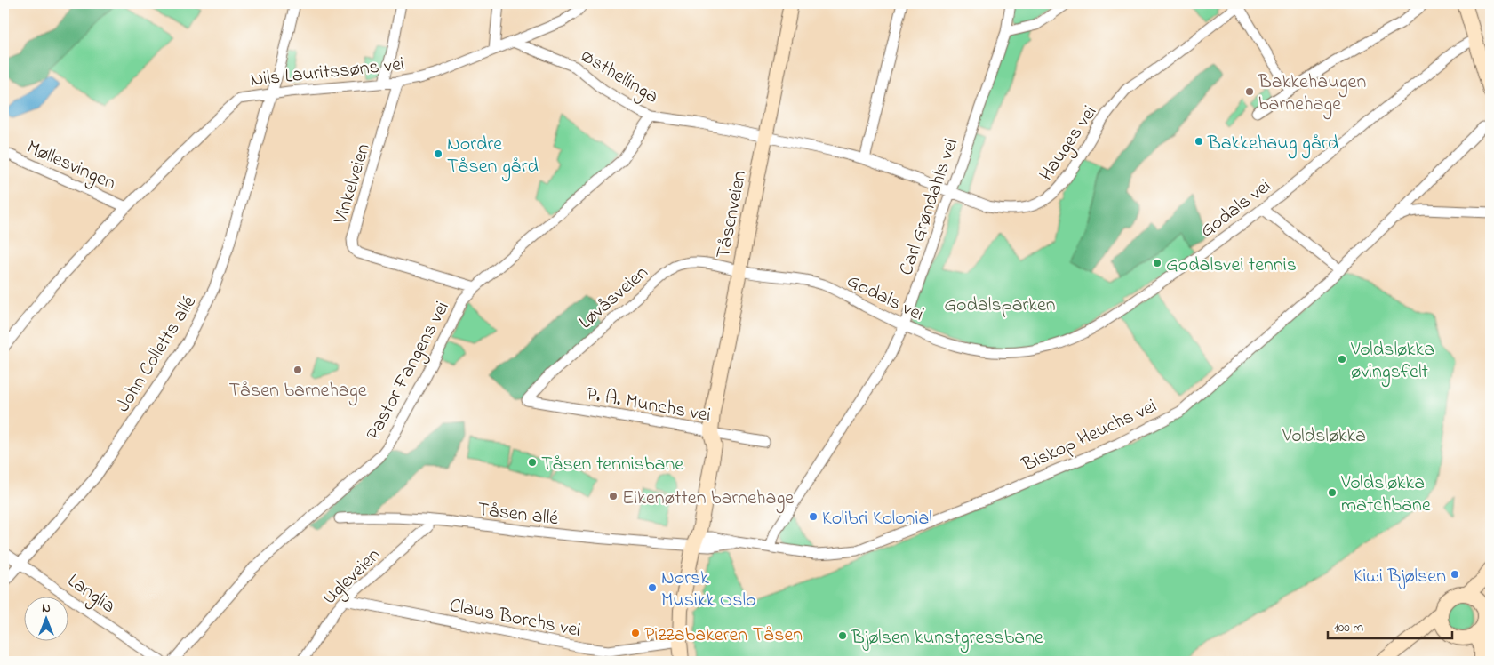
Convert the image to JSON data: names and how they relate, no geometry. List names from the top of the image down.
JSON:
{
  "streets": {
    "street": [
      "Nils Lauritssøns vei",
      "Østhellinga",
      "Hauges vei",
      "Møllesvingen",
      "Vinkelveien",
      "Carl Grøndahls vei",
      "Godals vei",
      "Tåsenveien",
      "Løvåsveien",
      "John Colletts allé",
      "Pastor Fangens vei",
      "P. A. Munchs vei",
      "Biskop Heuchs vei",
      "Tåsen allé",
      "Ugleveien",
      "Langlia",
      "Claus Borchs vei"
    ]
  },
  "crossings": [
    ["Nils Lauritssøns vei", "Østhellinga"],
    ["Nils Lauritssøns vei", "Møllesvingen"],
    ["Nils Lauritssøns vei", "Vinkelveien"],
    ["Nils Lauritssøns vei", "John Colletts allé"],
    ["Østhellinga", "Hauges vei"],
    ["Østhellinga", "Tåsenveien"],
    ["Østhellinga", "Pastor Fangens vei"],
    ["Hauges vei", "Carl Grøndahls vei"],
    ["Hauges vei", "Tåsenveien"],
    ["Vinkelveien", "Pastor Fangens vei"],
    ["Carl Grøndahls vei", "Godals vei"],
    ["Carl Grøndahls vei", "Biskop Heuchs vei"],
    ["Godals vei", "Tåsenveien"],
    ["Godals vei", "Løvåsveien"],
    ["Tåsenveien", "Løvåsveien"],
    ["Tåsenveien", "P. A. Munchs vei"],
    ["Tåsenveien", "Biskop Heuchs vei"],
    ["Tåsenveien", "Tåsen allé"],
    ["Tåsenveien", "Claus Borchs vei"],
    ["Løvåsveien", "P. A. Munchs vei"],
    ["John Colletts allé", "Langlia"],
    ["Biskop Heuchs vei", "Tåsen allé"],
    ["Tåsen allé", "Ugleveien"],
    ["Ugleveien", "Claus Borchs vei"]
  ],
  "parks": ["Godalsparken", "Voldsløkka"],
  "places": [
    "Bakkehaugen barnehage",
    "Bakkehaug gård",
    "Nordre Tåsen gård",
    "Godalsvei tennis",
    "Voldsløkka øvingsfelt",
    "Tåsen barnehage",
    "Tåsen tennisbane",
    "Voldsløkka matchbane",
    "Eikenøtten barnehage",
    "Kolibri Kolonial",
    "Kiwi Bjølsen",
    "Norsk Musikk Oslo",
    "Pizzabakeren Tåsen",
    "Bjølsen kunstgressbane"
  ],
  "scale_bar": "100 m",
  "north": "top"
}
